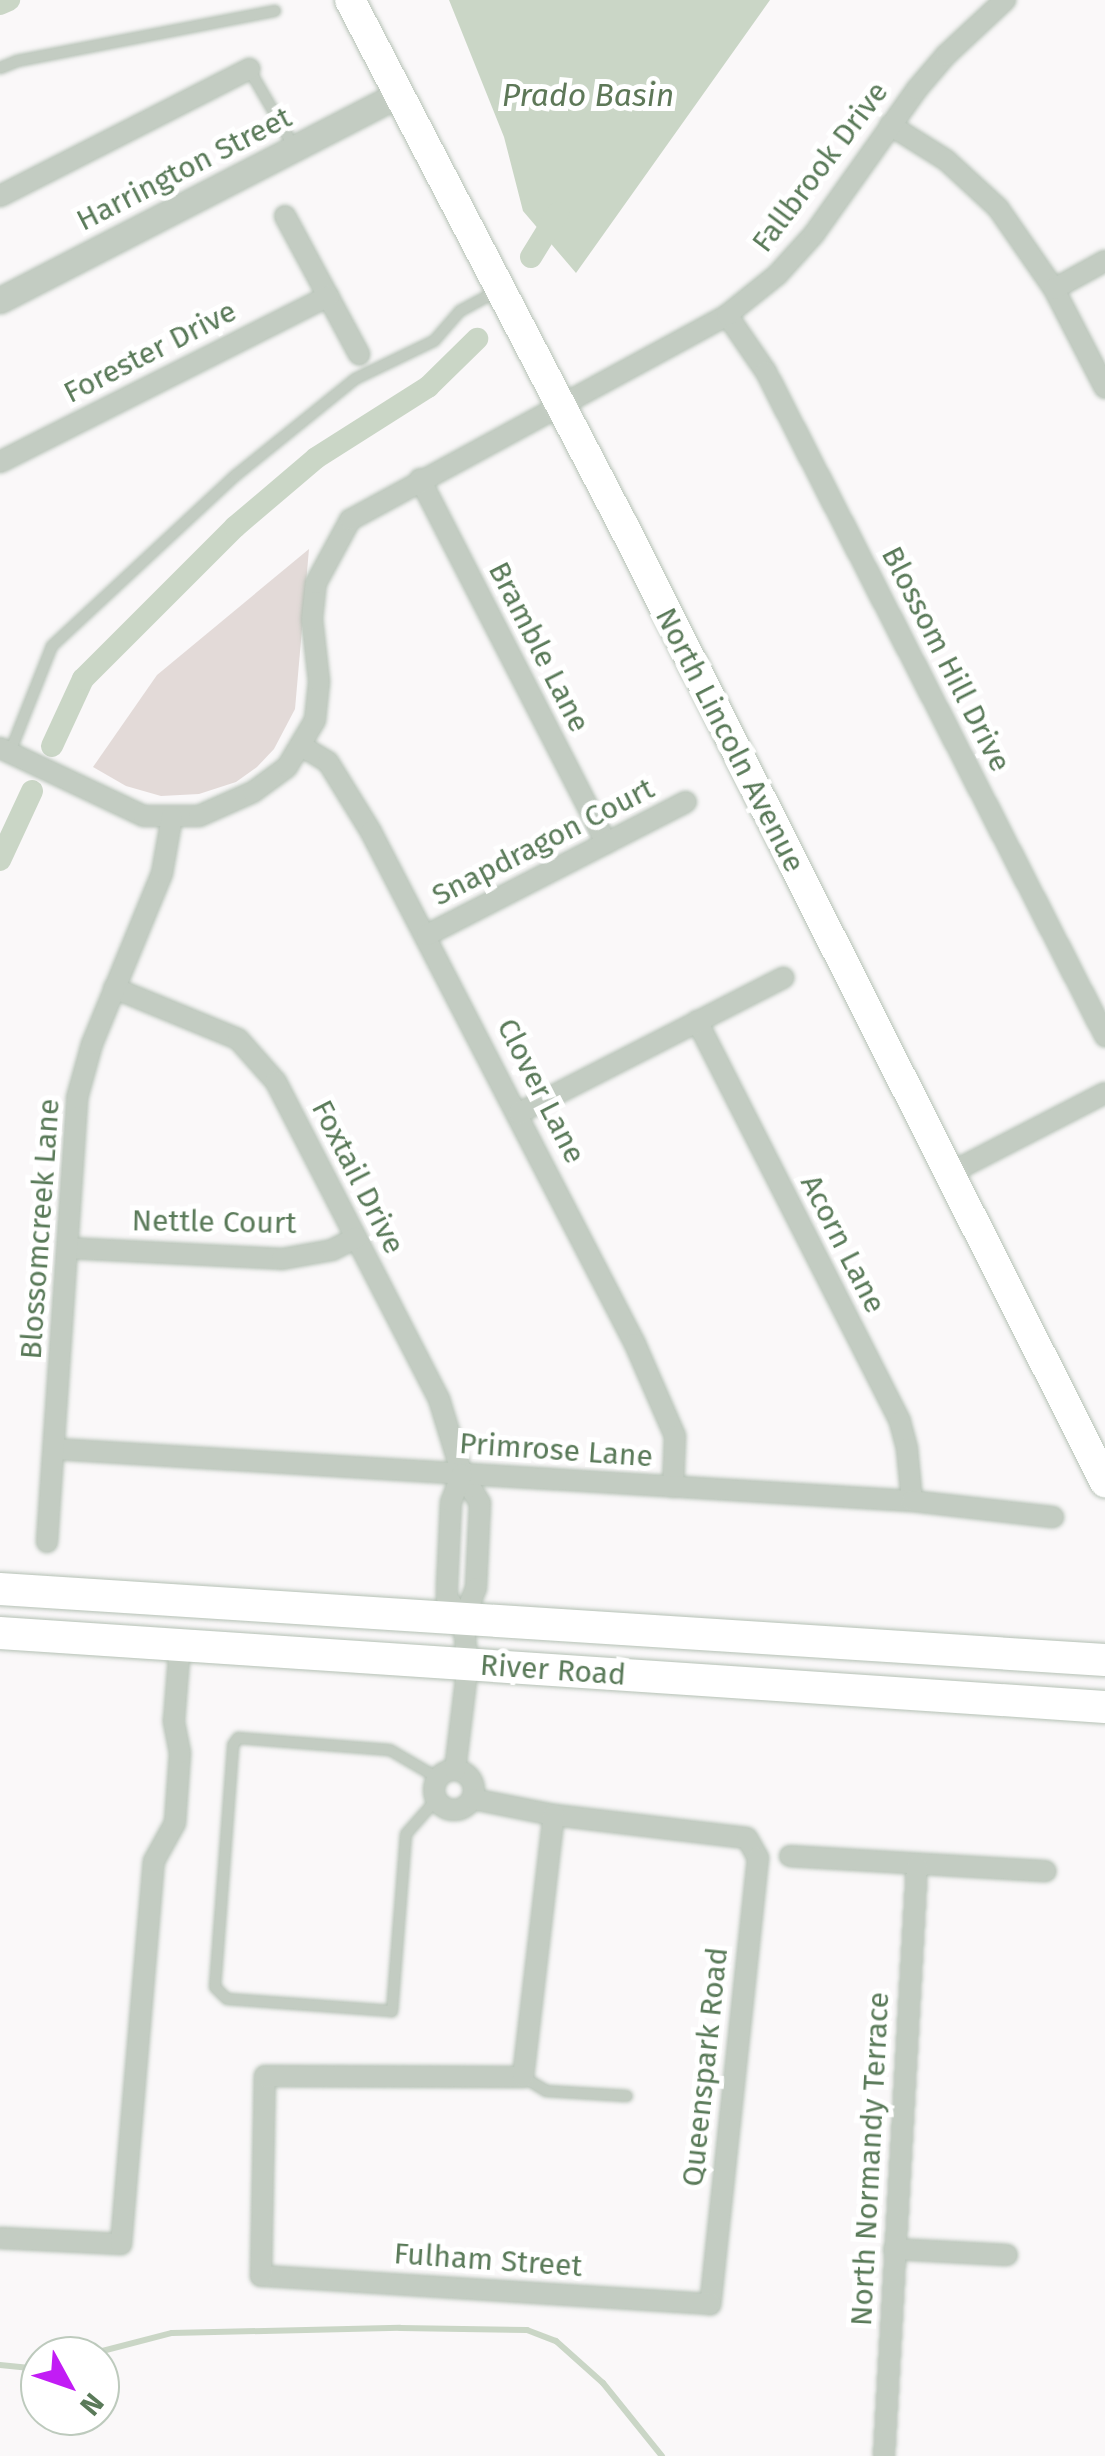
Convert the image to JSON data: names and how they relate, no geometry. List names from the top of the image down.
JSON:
{
  "streets": {
    "main road": ["North Lincoln Avenue", "River Road"],
    "street": [
      "Fallbrook Drive",
      "Harrington Street",
      "Forester Drive",
      "Bramble Lane",
      "Blossom Hill Drive",
      "Snapdragon Court",
      "Clover Lane",
      "Foxtail Drive",
      "Nettle Court",
      "Blossomcreek Lane",
      "Acorn Lane",
      "Primrose Lane",
      "Queenspark Road",
      "North Normandy Terrace",
      "Fulham Street"
    ]
  },
  "crossings": [
    ["Fallbrook Drive", "Bramble Lane"],
    ["Fallbrook Drive", "Blossom Hill Drive"],
    ["Fallbrook Drive", "North Lincoln Avenue"],
    ["Fallbrook Drive", "Clover Lane"],
    ["Harrington Street", "North Lincoln Avenue"],
    ["Bramble Lane", "Snapdragon Court"],
    ["Snapdragon Court", "Clover Lane"],
    ["Clover Lane", "Primrose Lane"],
    ["Foxtail Drive", "Nettle Court"],
    ["Foxtail Drive", "Blossomcreek Lane"],
    ["Foxtail Drive", "Primrose Lane"],
    ["Foxtail Drive", "River Road"],
    ["Nettle Court", "Blossomcreek Lane"],
    ["Blossomcreek Lane", "Primrose Lane"],
    ["Acorn Lane", "Primrose Lane"],
    ["Queenspark Road", "Fulham Street"]
  ],
  "water": ["Prado Basin"],
  "north": "bottom right"
}
